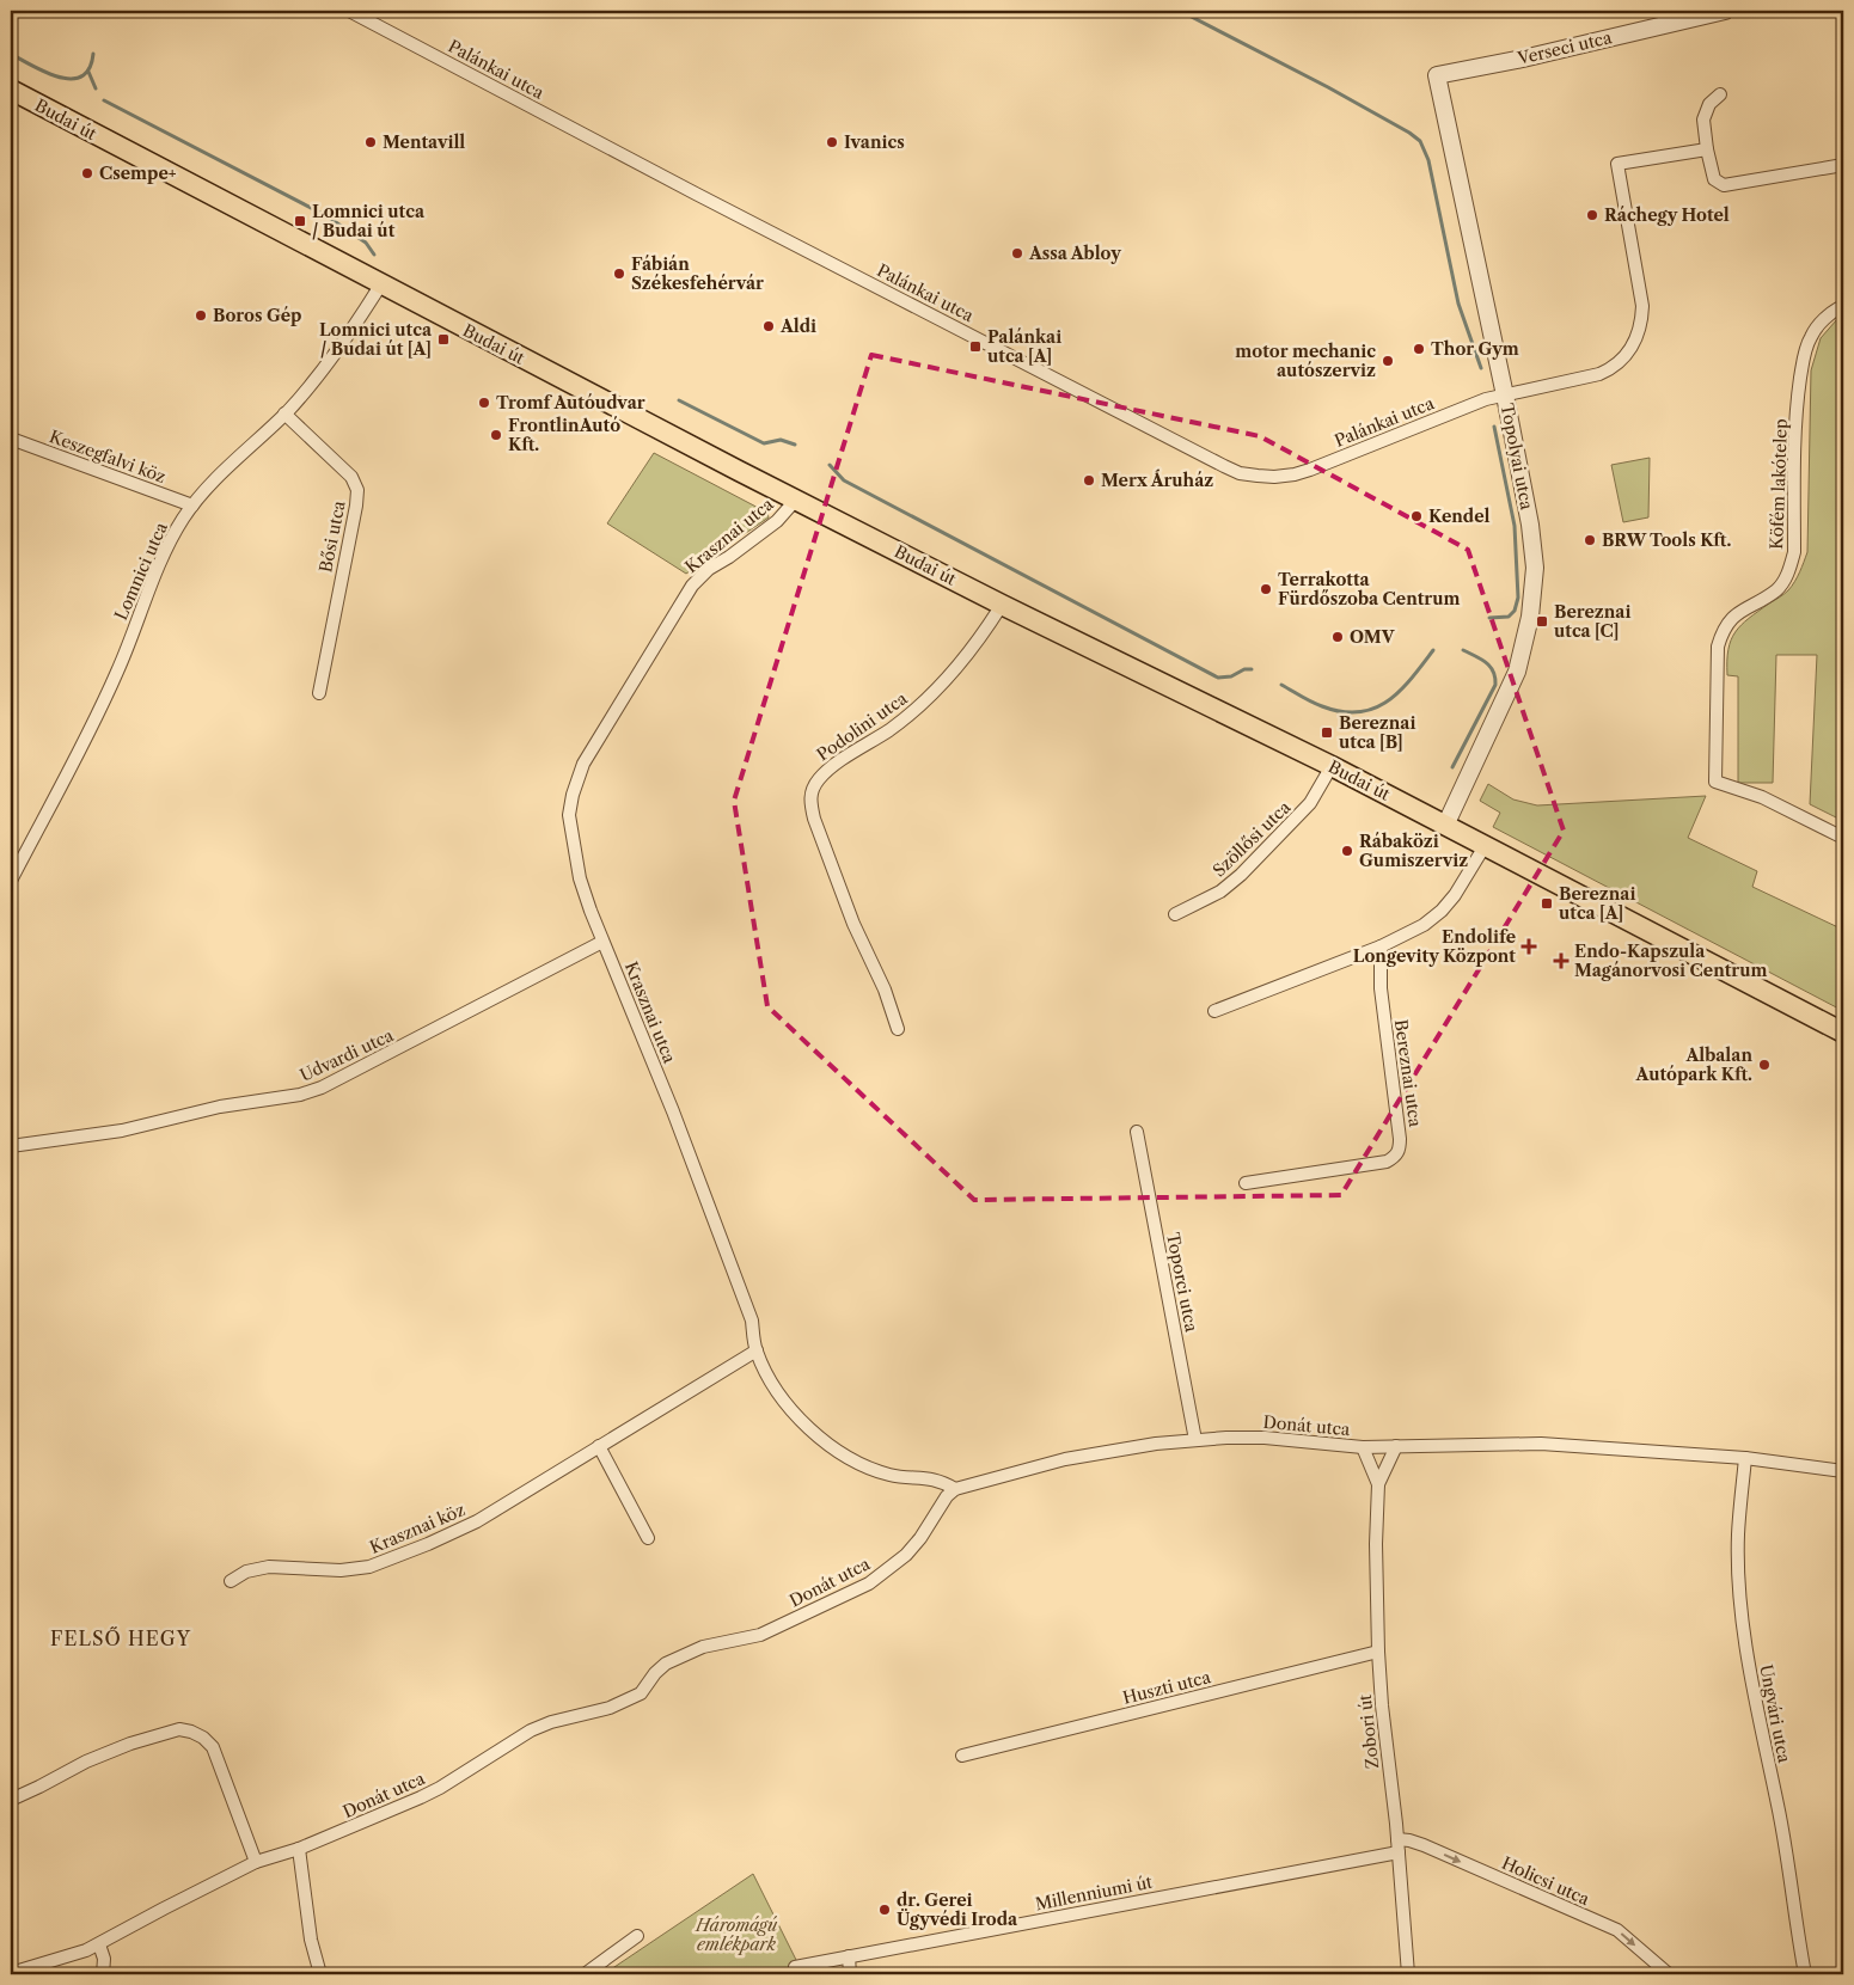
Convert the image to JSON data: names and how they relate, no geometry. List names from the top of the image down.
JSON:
{
  "streets": {
    "main road": ["Budai út"],
    "street": [
      "Verseci utca",
      "Palánkai utca",
      "Keszegfalvi köz",
      "Topolyai utca",
      "Köfém lakótelep",
      "Krasznai utca",
      "Bősi utca",
      "Lomnici utca",
      "Podolini utca",
      "Szöllősi utca",
      "Udvardi utca",
      "Bereznai utca",
      "Toporci utca",
      "Donát utca",
      "Krasznai köz",
      "Huszti utca",
      "Ungvári utca",
      "Zobori út",
      "Holicsi utca",
      "Millenniumi út"
    ]
  },
  "crossings": [
    ["Verseci utca", "Topolyai utca"],
    ["Palánkai utca", "Topolyai utca"],
    ["Budai út", "Topolyai utca"],
    ["Budai út", "Krasznai utca"],
    ["Budai út", "Lomnici utca"],
    ["Budai út", "Podolini utca"],
    ["Budai út", "Szöllősi utca"],
    ["Keszegfalvi köz", "Lomnici utca"],
    ["Krasznai utca", "Udvardi utca"],
    ["Krasznai utca", "Donát utca"],
    ["Krasznai utca", "Krasznai köz"],
    ["Bősi utca", "Lomnici utca"],
    ["Toporci utca", "Donát utca"],
    ["Donát utca", "Ungvári utca"],
    ["Donát utca", "Zobori út"],
    ["Huszti utca", "Zobori út"],
    ["Zobori út", "Holicsi utca"],
    ["Zobori út", "Millenniumi út"]
  ],
  "one_way": ["Holicsi utca"],
  "districts": ["FELSŐ HEGY"],
  "parks": ["Háromágú emlékpark"],
  "places": {
    "other": [
      "Mentavill",
      "Ivanics",
      "Csempe+",
      "Ráchegy Hotel",
      "Assa Abloy",
      "Fábián Székesfehérvár",
      "Boros Gép",
      "Aldi",
      "Thor Gym",
      "motor mechanic autószerviz",
      "Tromf Autóudvar",
      "FrontlinAutó Kft.",
      "Merx Áruház",
      "Kendel",
      "BRW Tools Kft.",
      "Terrakotta Fürdőszoba Centrum",
      "OMV",
      "Rábaközi Gumiszerviz",
      "Albalan Autópark Kft.",
      "dr. Gerei Ügyvédi Iroda"
    ],
    "transit": [
      "Lomnici utca / Budai út",
      "Lomnici utca / Budai út [A]",
      "Palánkai utca [A]",
      "Bereznai utca [C]",
      "Bereznai utca [B]",
      "Bereznai utca [A]"
    ],
    "health": ["Endolife Longevity Központ", "Endo-Kapszula Magánorvosi Centrum"]
  }
}
